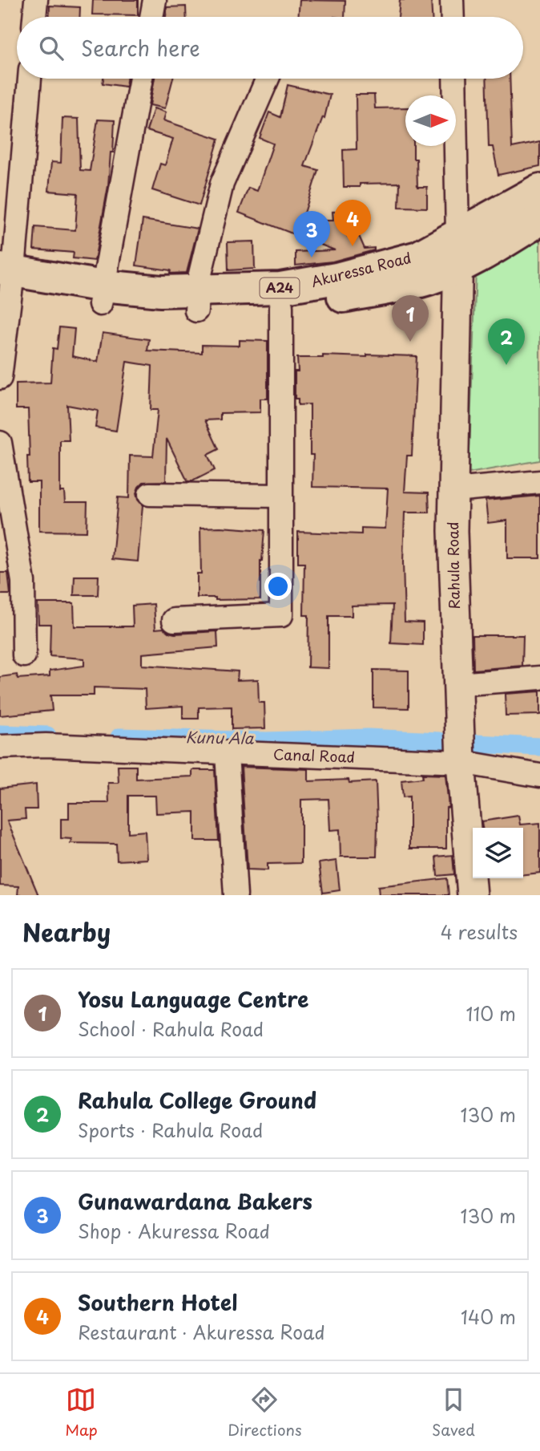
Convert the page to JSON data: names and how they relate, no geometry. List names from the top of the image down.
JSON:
{
  "streets": {
    "highway": ["Akuressa Road", "A24"],
    "main road": ["Rahula Road"],
    "street": ["Canal Road"]
  },
  "crossings": [
    ["Akuressa Road", "Rahula Road"],
    ["Rahula Road", "Canal Road"]
  ],
  "water": ["Kunu Ala"],
  "north": "right",
  "page": {
    "search": "Search here",
    "pins": [
      "4",
      "3",
      "1",
      "2"
    ],
    "heading": ["Nearby", "4 results"],
    "list": [
      {
        "mark": "1",
        "name": "Yosu Language Centre",
        "note": "School · Rahula Road",
        "value": "110 m"
      },
      {
        "mark": "2",
        "name": "Rahula College Ground",
        "note": "Sports · Rahula Road",
        "value": "130 m"
      },
      {
        "mark": "3",
        "name": "Gunawardana Bakers",
        "note": "Shop · Akuressa Road",
        "value": "130 m"
      },
      {
        "mark": "4",
        "name": "Southern Hotel",
        "note": "Restaurant · Akuressa Road",
        "value": "140 m"
      }
    ],
    "nav": ["Map", "Directions", "Saved"]
  }
}
